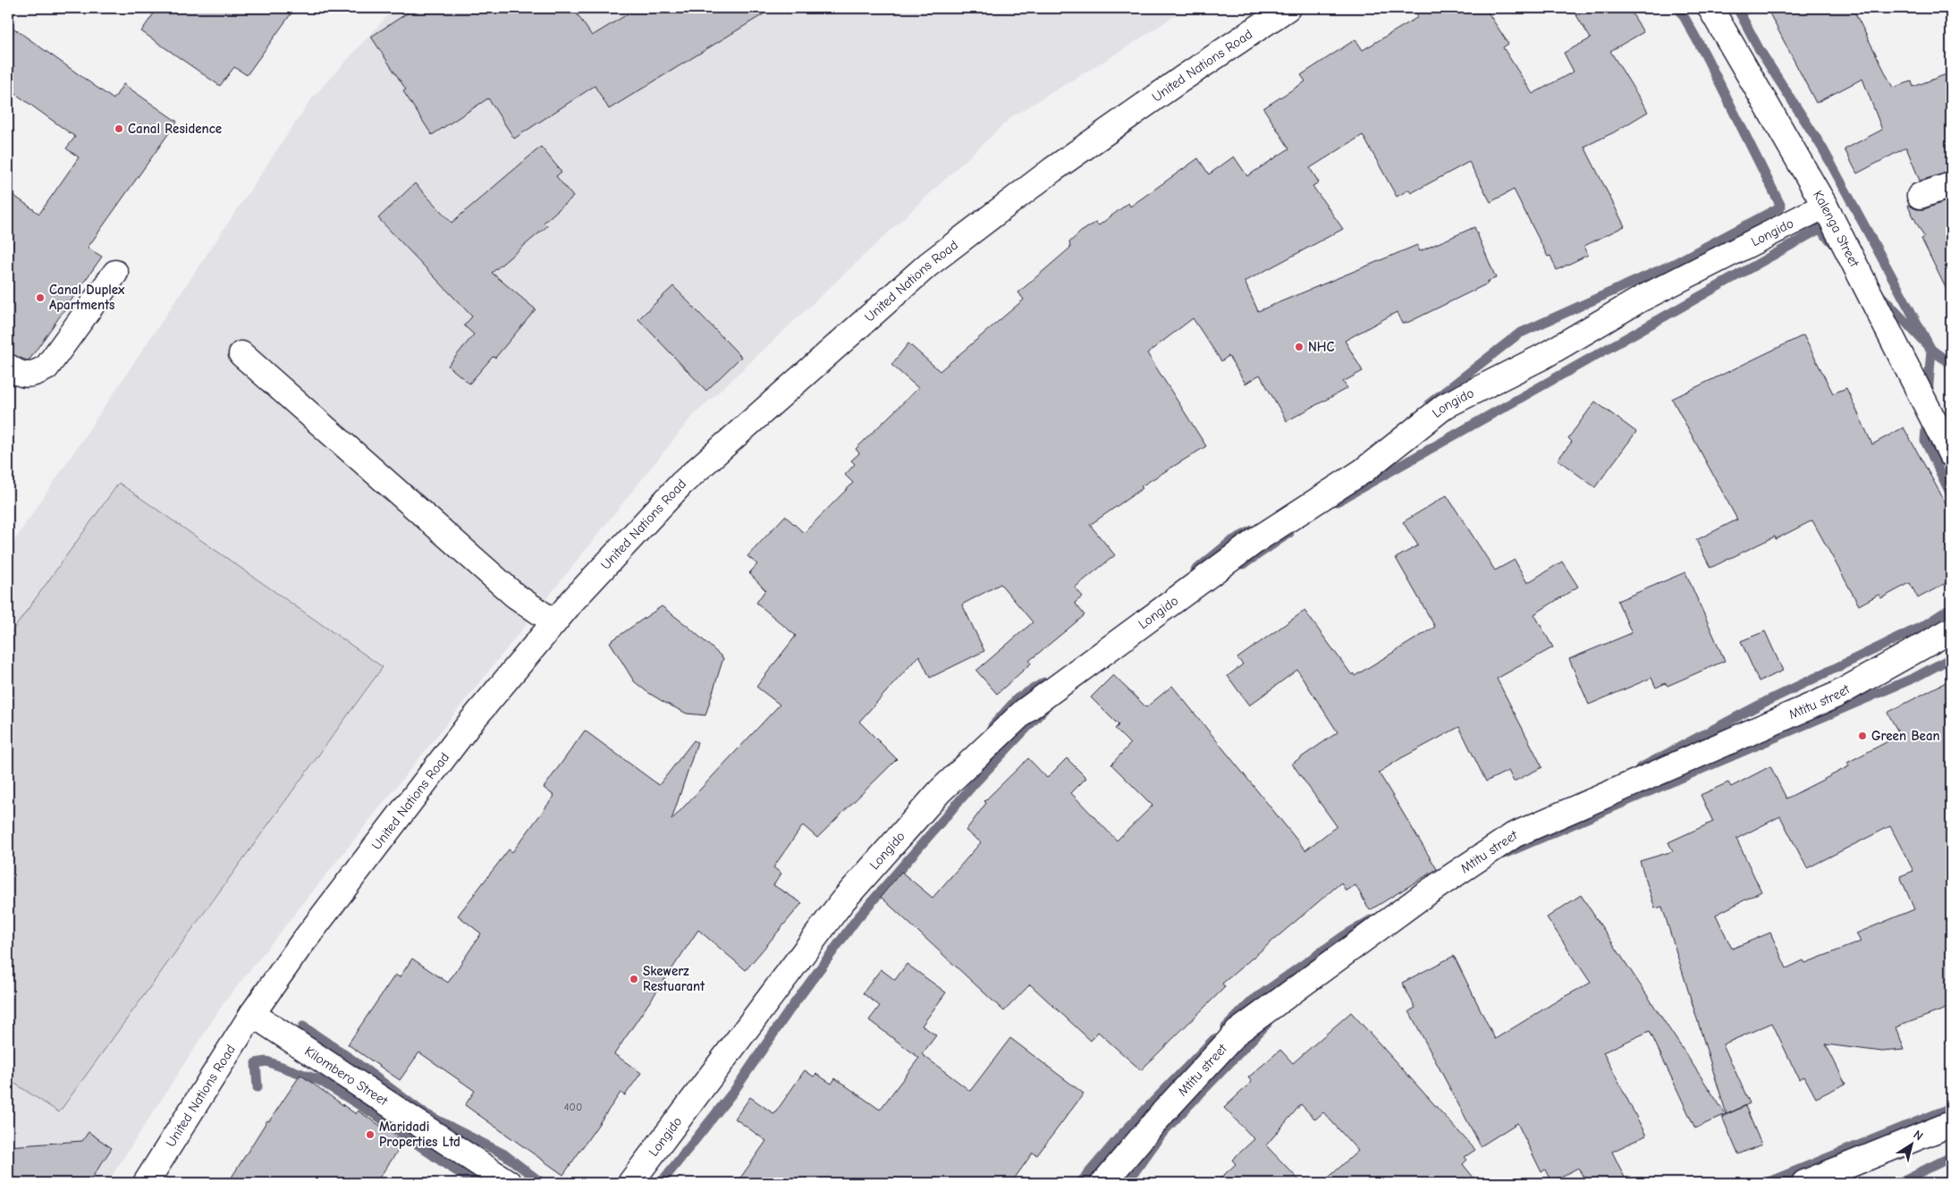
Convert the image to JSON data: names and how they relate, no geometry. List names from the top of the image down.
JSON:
{
  "streets": {
    "street": [
      "United Nations Road",
      "Kalenga Street",
      "Longido",
      "Mtitu street",
      "Kilombero Street"
    ]
  },
  "crossings": [
    ["United Nations Road", "Kilombero Street"],
    ["Kalenga Street", "Longido"]
  ],
  "places": [
    "Canal Residence",
    "Canal Duplex Apartments",
    "NHC",
    "Green Bean",
    "Skewerz Restuarant",
    "Maridadi Properties Ltd"
  ],
  "house_numbers": ["400"],
  "north": "top right"
}
